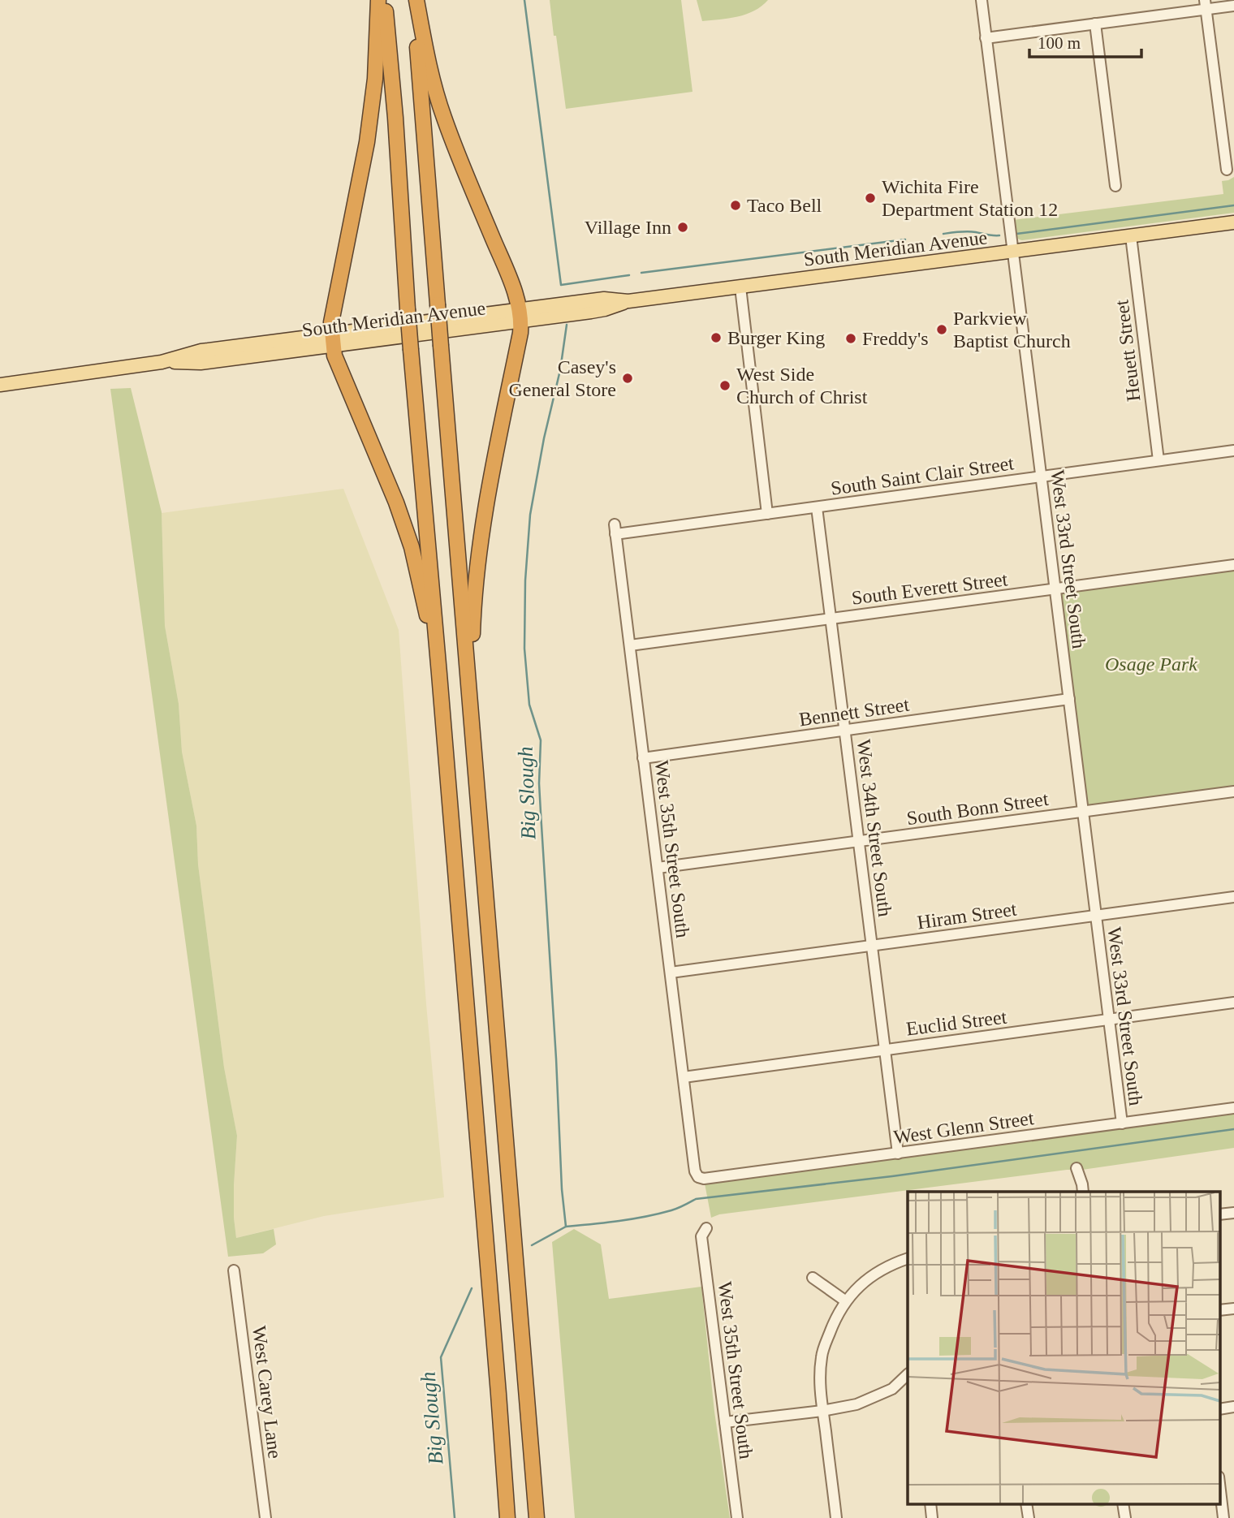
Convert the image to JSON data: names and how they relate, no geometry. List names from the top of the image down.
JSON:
{
  "streets": {
    "main road": ["South Meridian Avenue"],
    "street": [
      "Heuett Street",
      "South Saint Clair Street",
      "West 33rd Street South",
      "South Everett Street",
      "Bennett Street",
      "South Bonn Street",
      "West 34th Street South",
      "West 35th Street South",
      "Hiram Street",
      "Euclid Street",
      "West Glenn Street",
      "West Carey Lane"
    ]
  },
  "crossings": [
    ["South Meridian Avenue", "Heuett Street"],
    ["South Meridian Avenue", "West 33rd Street South"],
    ["Heuett Street", "South Saint Clair Street"],
    ["South Saint Clair Street", "West 33rd Street South"],
    ["South Saint Clair Street", "West 34th Street South"],
    ["South Saint Clair Street", "West 35th Street South"],
    ["West 33rd Street South", "South Everett Street"],
    ["West 33rd Street South", "Bennett Street"],
    ["West 33rd Street South", "South Bonn Street"],
    ["West 33rd Street South", "Hiram Street"],
    ["West 33rd Street South", "Euclid Street"],
    ["West 33rd Street South", "West Glenn Street"],
    ["South Everett Street", "West 34th Street South"],
    ["South Everett Street", "West 35th Street South"],
    ["Bennett Street", "West 34th Street South"],
    ["Bennett Street", "West 35th Street South"],
    ["South Bonn Street", "West 34th Street South"],
    ["South Bonn Street", "West 35th Street South"],
    ["West 34th Street South", "Hiram Street"],
    ["West 34th Street South", "Euclid Street"],
    ["West 34th Street South", "West Glenn Street"],
    ["West 35th Street South", "Hiram Street"],
    ["West 35th Street South", "Euclid Street"],
    ["West 35th Street South", "West Glenn Street"]
  ],
  "water": ["Big Slough"],
  "parks": ["Osage Park"],
  "places": [
    "Wichita Fire Department Station 12",
    "Taco Bell",
    "Village Inn",
    "Parkview Baptist Church",
    "Burger King",
    "Freddy's",
    "Casey's General Store",
    "West Side Church of Christ"
  ],
  "scale_bar": "100 m"
}
